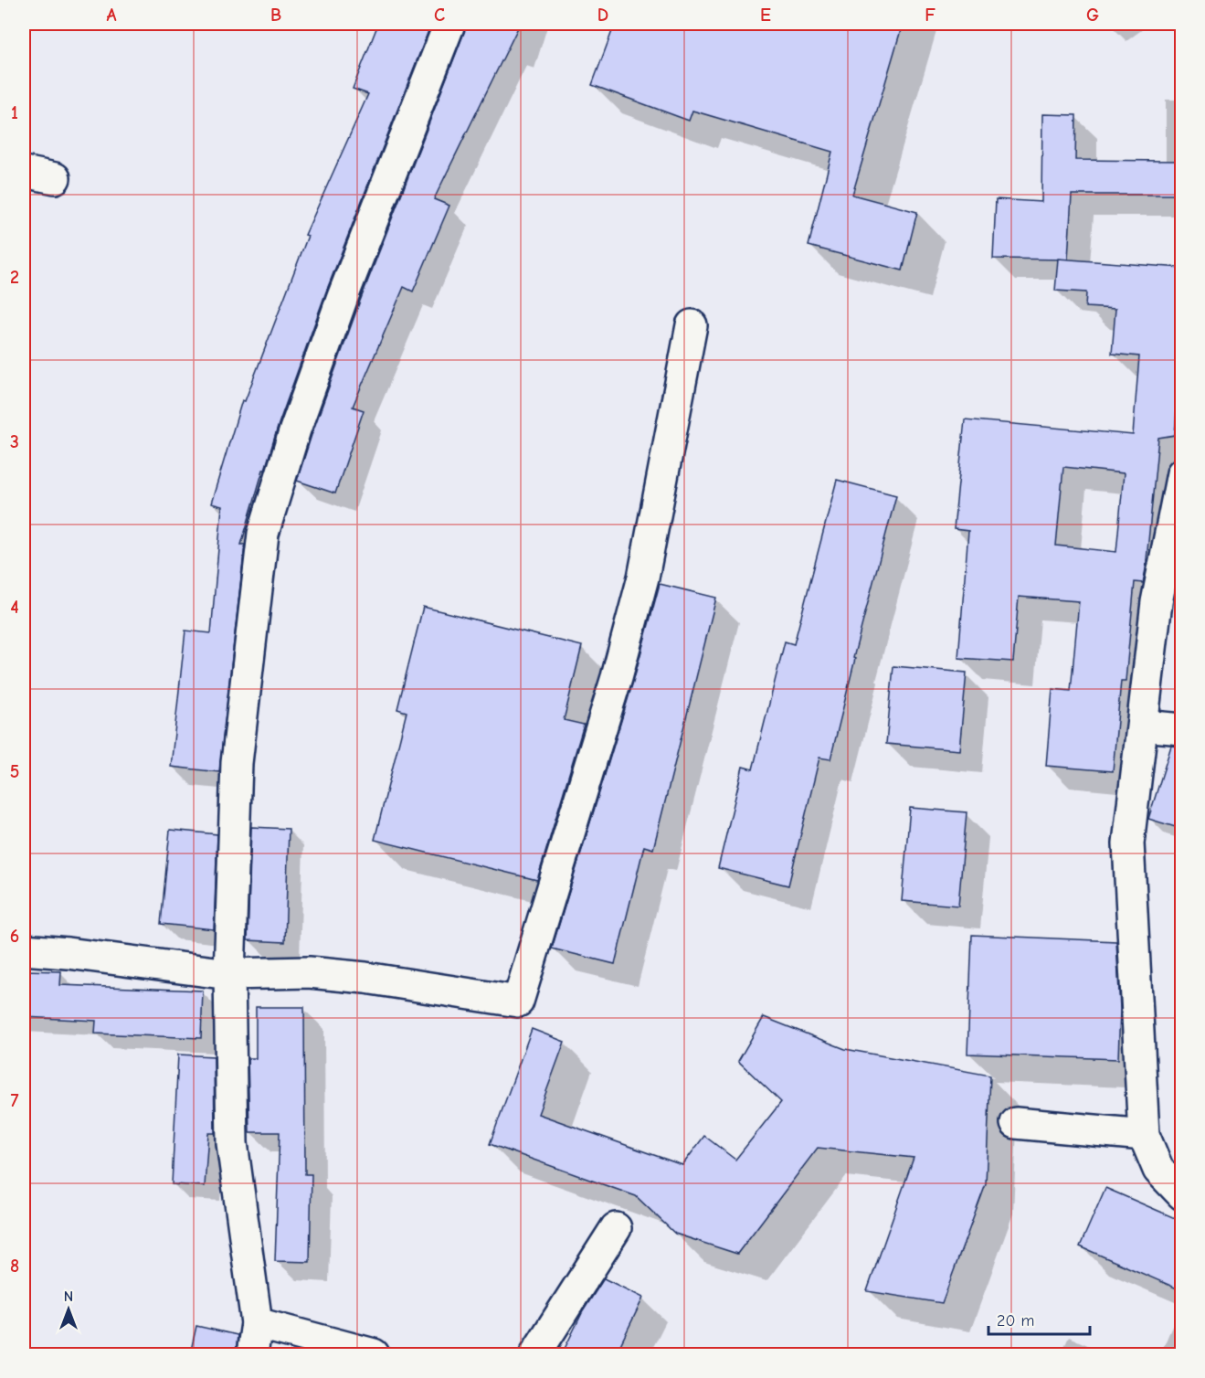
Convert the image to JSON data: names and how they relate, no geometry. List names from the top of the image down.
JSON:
{
  "scale_bar": "20 m",
  "north": "top",
  "grid": {
    "columns": [
      "A",
      "B",
      "C",
      "D",
      "E",
      "F",
      "G"
    ],
    "rows": [
      "1",
      "2",
      "3",
      "4",
      "5",
      "6",
      "7",
      "8"
    ]
  }
}
